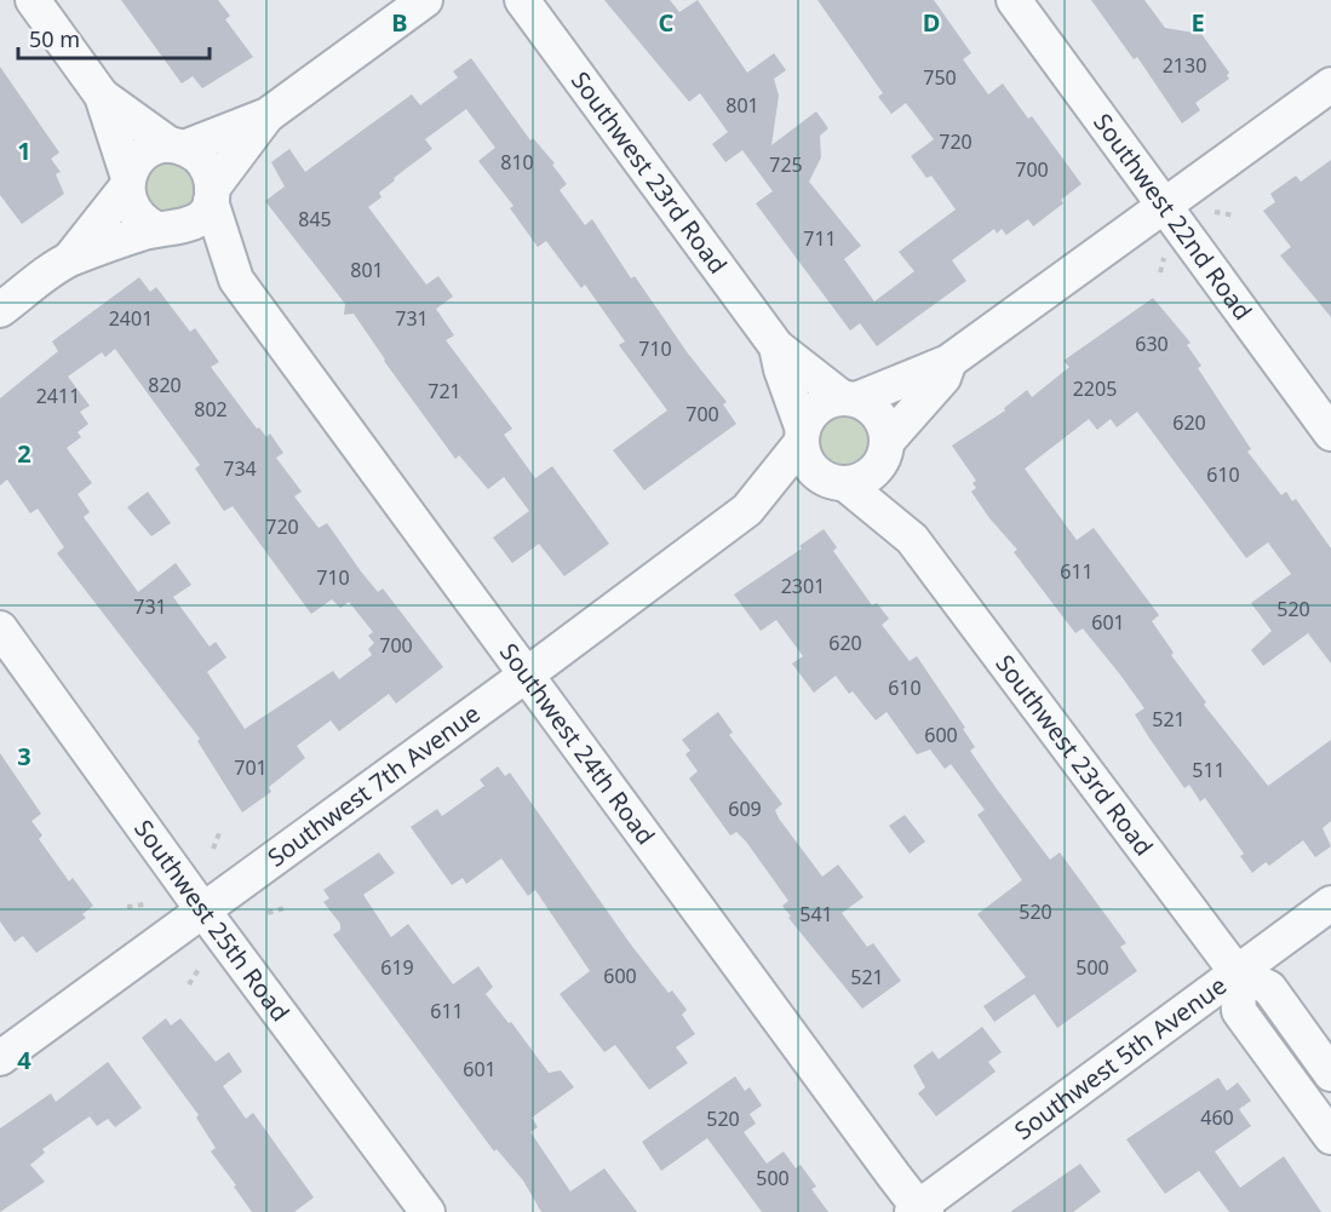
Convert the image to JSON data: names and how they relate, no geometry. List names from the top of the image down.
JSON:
{
  "streets": {
    "street": [
      "Southwest 23rd Road",
      "Southwest 22nd Road",
      "Southwest 24th Road",
      "Southwest 7th Avenue",
      "Southwest 25th Road",
      "Southwest 5th Avenue"
    ]
  },
  "crossings": [
    ["Southwest 23rd Road", "Southwest 7th Avenue"],
    ["Southwest 23rd Road", "Southwest 5th Avenue"],
    ["Southwest 24th Road", "Southwest 7th Avenue"],
    ["Southwest 24th Road", "Southwest 5th Avenue"],
    ["Southwest 7th Avenue", "Southwest 25th Road"]
  ],
  "house_numbers": [
    "2130",
    "750",
    "801",
    "720",
    "810",
    "725",
    "700",
    "845",
    "711",
    "801",
    "2401",
    "731",
    "630",
    "710",
    "820",
    "2205",
    "721",
    "2411",
    "802",
    "700",
    "620",
    "734",
    "610",
    "720",
    "611",
    "710",
    "2301",
    "731",
    "520",
    "601",
    "620",
    "700",
    "610",
    "521",
    "600",
    "701",
    "511",
    "609",
    "520",
    "541",
    "619",
    "500",
    "600",
    "521",
    "611",
    "601",
    "460",
    "520",
    "500"
  ],
  "scale_bar": "50 m",
  "grid": {
    "columns": [
      "B",
      "C",
      "D",
      "E"
    ],
    "rows": [
      "1",
      "2",
      "3",
      "4"
    ]
  }
}
